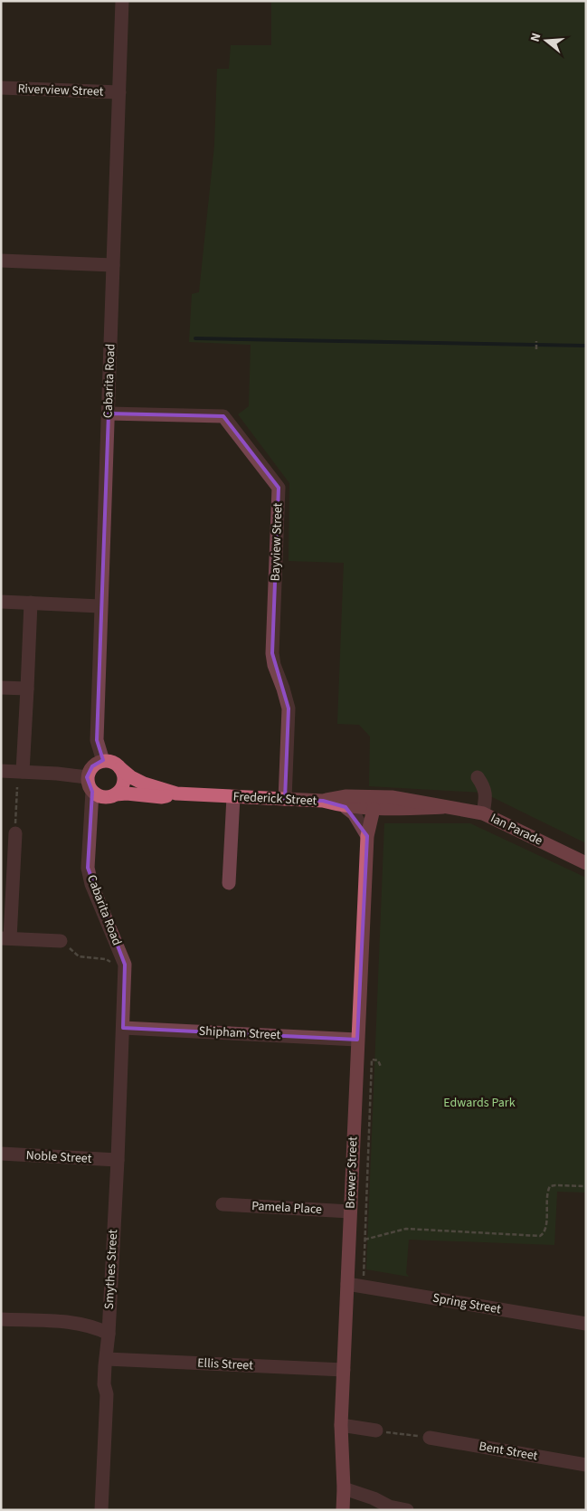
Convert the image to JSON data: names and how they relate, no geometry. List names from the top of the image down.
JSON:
{
  "streets": {
    "main road": ["Frederick Street", "Ian Parade", "Brewer Street"],
    "street": [
      "Riverview Street",
      "Cabarita Road",
      "Bayview Street",
      "Shipham Street",
      "Noble Street",
      "Pamela Place",
      "Smythes Street",
      "Spring Street",
      "Ellis Street",
      "Bent Street"
    ]
  },
  "crossings": [
    ["Riverview Street", "Cabarita Road"],
    ["Cabarita Road", "Bayview Street"],
    ["Cabarita Road", "Frederick Street"],
    ["Cabarita Road", "Shipham Street"],
    ["Cabarita Road", "Smythes Street"],
    ["Bayview Street", "Frederick Street"],
    ["Frederick Street", "Ian Parade"],
    ["Ian Parade", "Brewer Street"],
    ["Shipham Street", "Brewer Street"],
    ["Shipham Street", "Smythes Street"],
    ["Noble Street", "Smythes Street"],
    ["Brewer Street", "Pamela Place"],
    ["Brewer Street", "Spring Street"],
    ["Brewer Street", "Ellis Street"],
    ["Smythes Street", "Ellis Street"]
  ],
  "parks": ["Edwards Park"],
  "north": "left"
}
